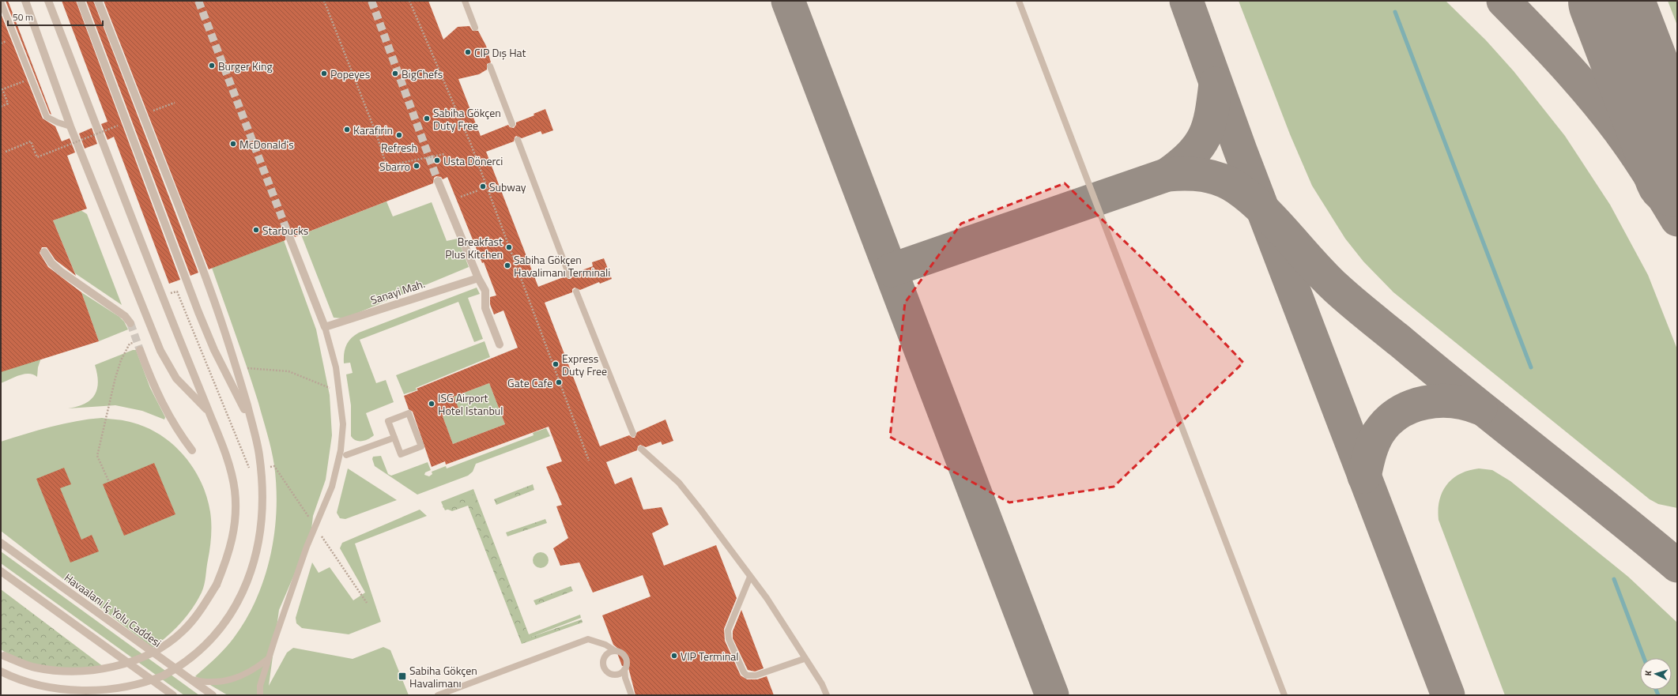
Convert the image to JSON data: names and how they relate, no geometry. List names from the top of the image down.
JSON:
{
  "streets": {
    "street": ["Sanayi Mah.", "Havaalanı İç Yolu Caddesi"]
  },
  "places": {
    "other": [
      "CIP Dış Hat",
      "Burger King",
      "Popeyes",
      "BigChefs",
      "Sabiha Gökçen Duty Free",
      "Karafirin",
      "Refresh",
      "McDonald's",
      "Usta Dönerci",
      "Sbarro",
      "Subway",
      "Starbucks",
      "Breakfast Plus Kitchen",
      "Sabiha Gökçen Havalimanı Terminali",
      "Express Duty Free",
      "Gate Cafe",
      "ISG Airport Hotel Istanbul",
      "VIP Terminal"
    ],
    "transit": ["Sabiha Gökçen Havalimanı"]
  },
  "scale_bar": "50 m",
  "north": "left"
}
